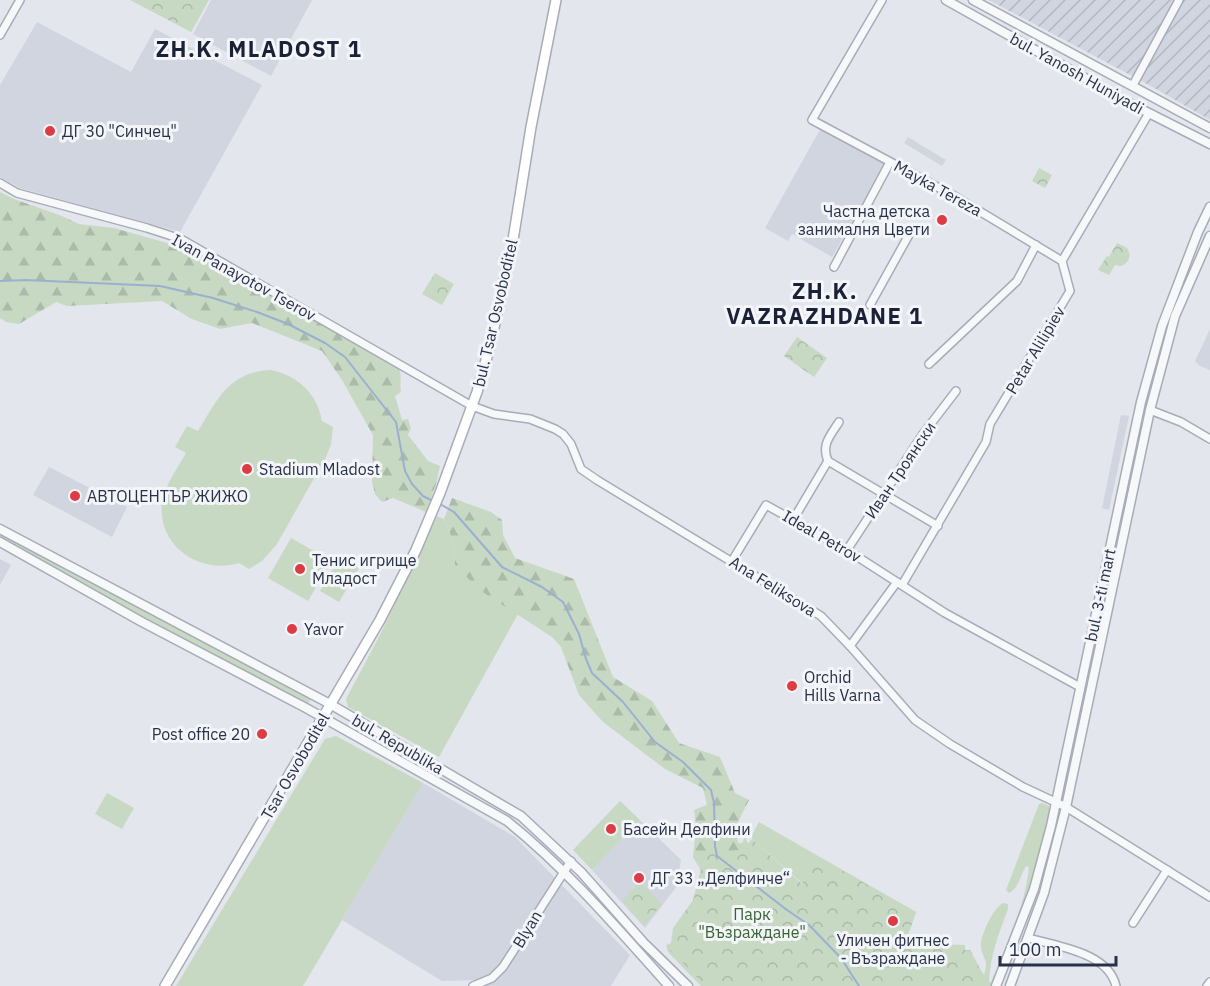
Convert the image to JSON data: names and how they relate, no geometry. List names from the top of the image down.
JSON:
{
  "streets": {
    "main road": ["bul. Tsar Osvoboditel", "Tsar Osvoboditel"],
    "street": [
      "bul. Yanosh Huniyadi",
      "Mayka Tereza",
      "Ivan Panayotov Tserov",
      "Petar Alilipiev",
      "Иван Троянски",
      "Ideal Petrov",
      "Ana Feliksova",
      "bul. 3-ti mart",
      "bul. Republika",
      "Blyan"
    ]
  },
  "crossings": [
    ["Mayka Tereza", "Petar Alilipiev"],
    ["Ivan Panayotov Tserov", "bul. Tsar Osvoboditel"],
    ["Ivan Panayotov Tserov", "Ana Feliksova"],
    ["bul. Tsar Osvoboditel", "Ana Feliksova"],
    ["bul. Tsar Osvoboditel", "bul. Republika"],
    ["bul. Tsar Osvoboditel", "Tsar Osvoboditel"],
    ["Petar Alilipiev", "Ideal Petrov"],
    ["Petar Alilipiev", "Ana Feliksova"],
    ["Иван Троянски", "Ideal Petrov"],
    ["Ideal Petrov", "Ana Feliksova"],
    ["Ideal Petrov", "bul. 3-ti mart"],
    ["Ana Feliksova", "bul. 3-ti mart"],
    ["bul. Republika", "Tsar Osvoboditel"],
    ["bul. Republika", "Blyan"]
  ],
  "districts": ["ZH.K. MLADOST 1", "ZH.K. VAZRAZHDANE 1"],
  "parks": ["Парк \"Възраждане\""],
  "places": [
    "ДГ 30 \"Синчец\"",
    "Частна детска занималня Цвети",
    "Stadium Mladost",
    "АВТОЦЕНТЪР ЖИЖО",
    "Тенис игрище Младост",
    "Yavor",
    "Orchid Hills Varna",
    "Post office 20",
    "Басейн Делфини",
    "ДГ 33 „Делфинче“",
    "Уличен фитнес - Възраждане"
  ],
  "scale_bar": "100 m"
}
